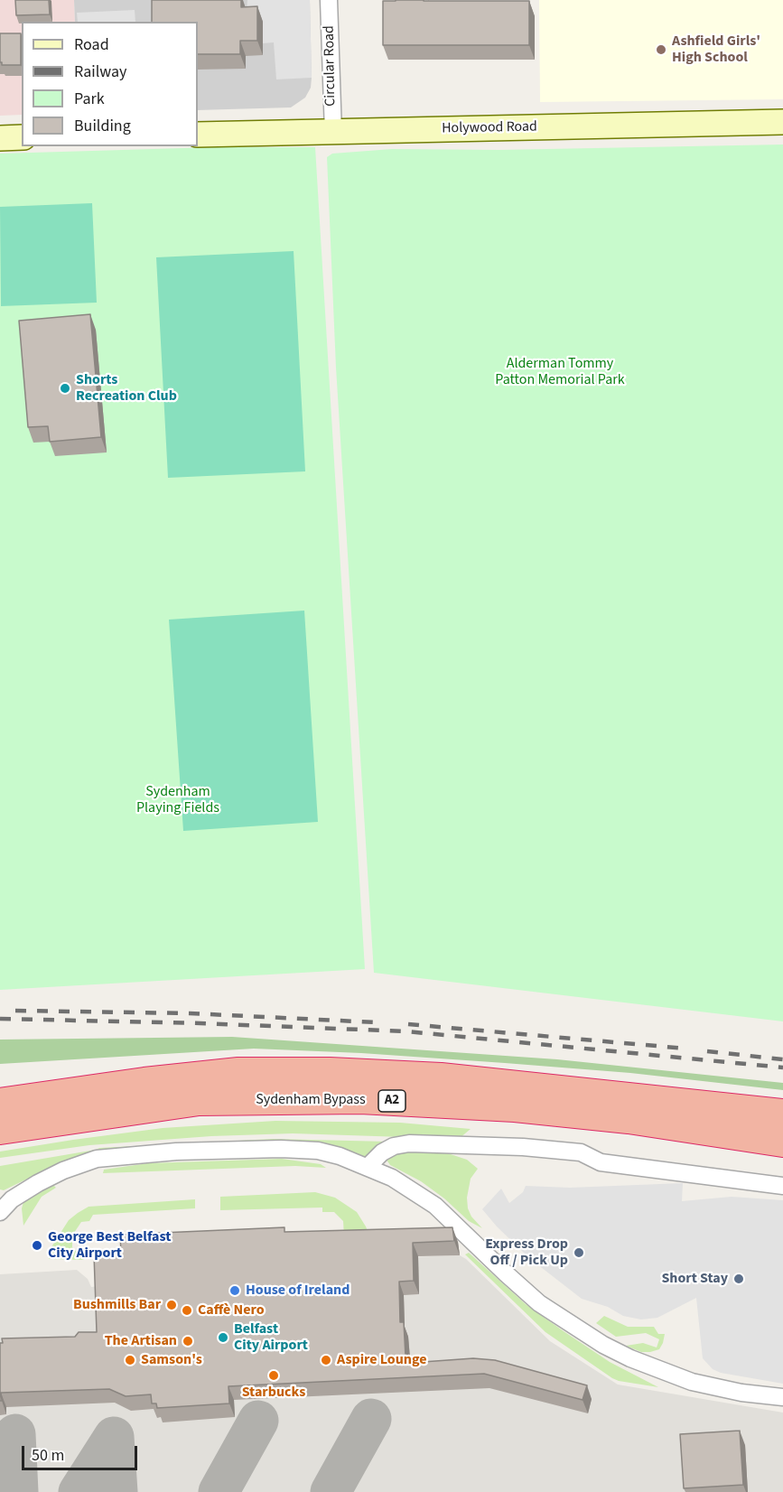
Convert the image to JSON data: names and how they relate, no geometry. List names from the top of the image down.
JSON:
{
  "streets": {
    "highway": ["Sydenham Bypass", "A2"],
    "main road": ["Holywood Road"],
    "street": ["Circular Road"]
  },
  "crossings": [
    ["Circular Road", "Holywood Road"]
  ],
  "parks": ["Alderman Tommy Patton Memorial Park", "Sydenham Playing Fields"],
  "places": [
    "Ashfield Girls' High School",
    "Shorts Recreation Club",
    "George Best Belfast City Airport",
    "Express Drop Off / Pick Up",
    "Short Stay",
    "House of Ireland",
    "Bushmills Bar",
    "Caffè Nero",
    "Belfast City Airport",
    "The Artisan",
    "Samson's",
    "Aspire Lounge",
    "Starbucks"
  ],
  "legend": [
    "Road",
    "Railway",
    "Park",
    "Building"
  ],
  "scale_bar": "50 m"
}
